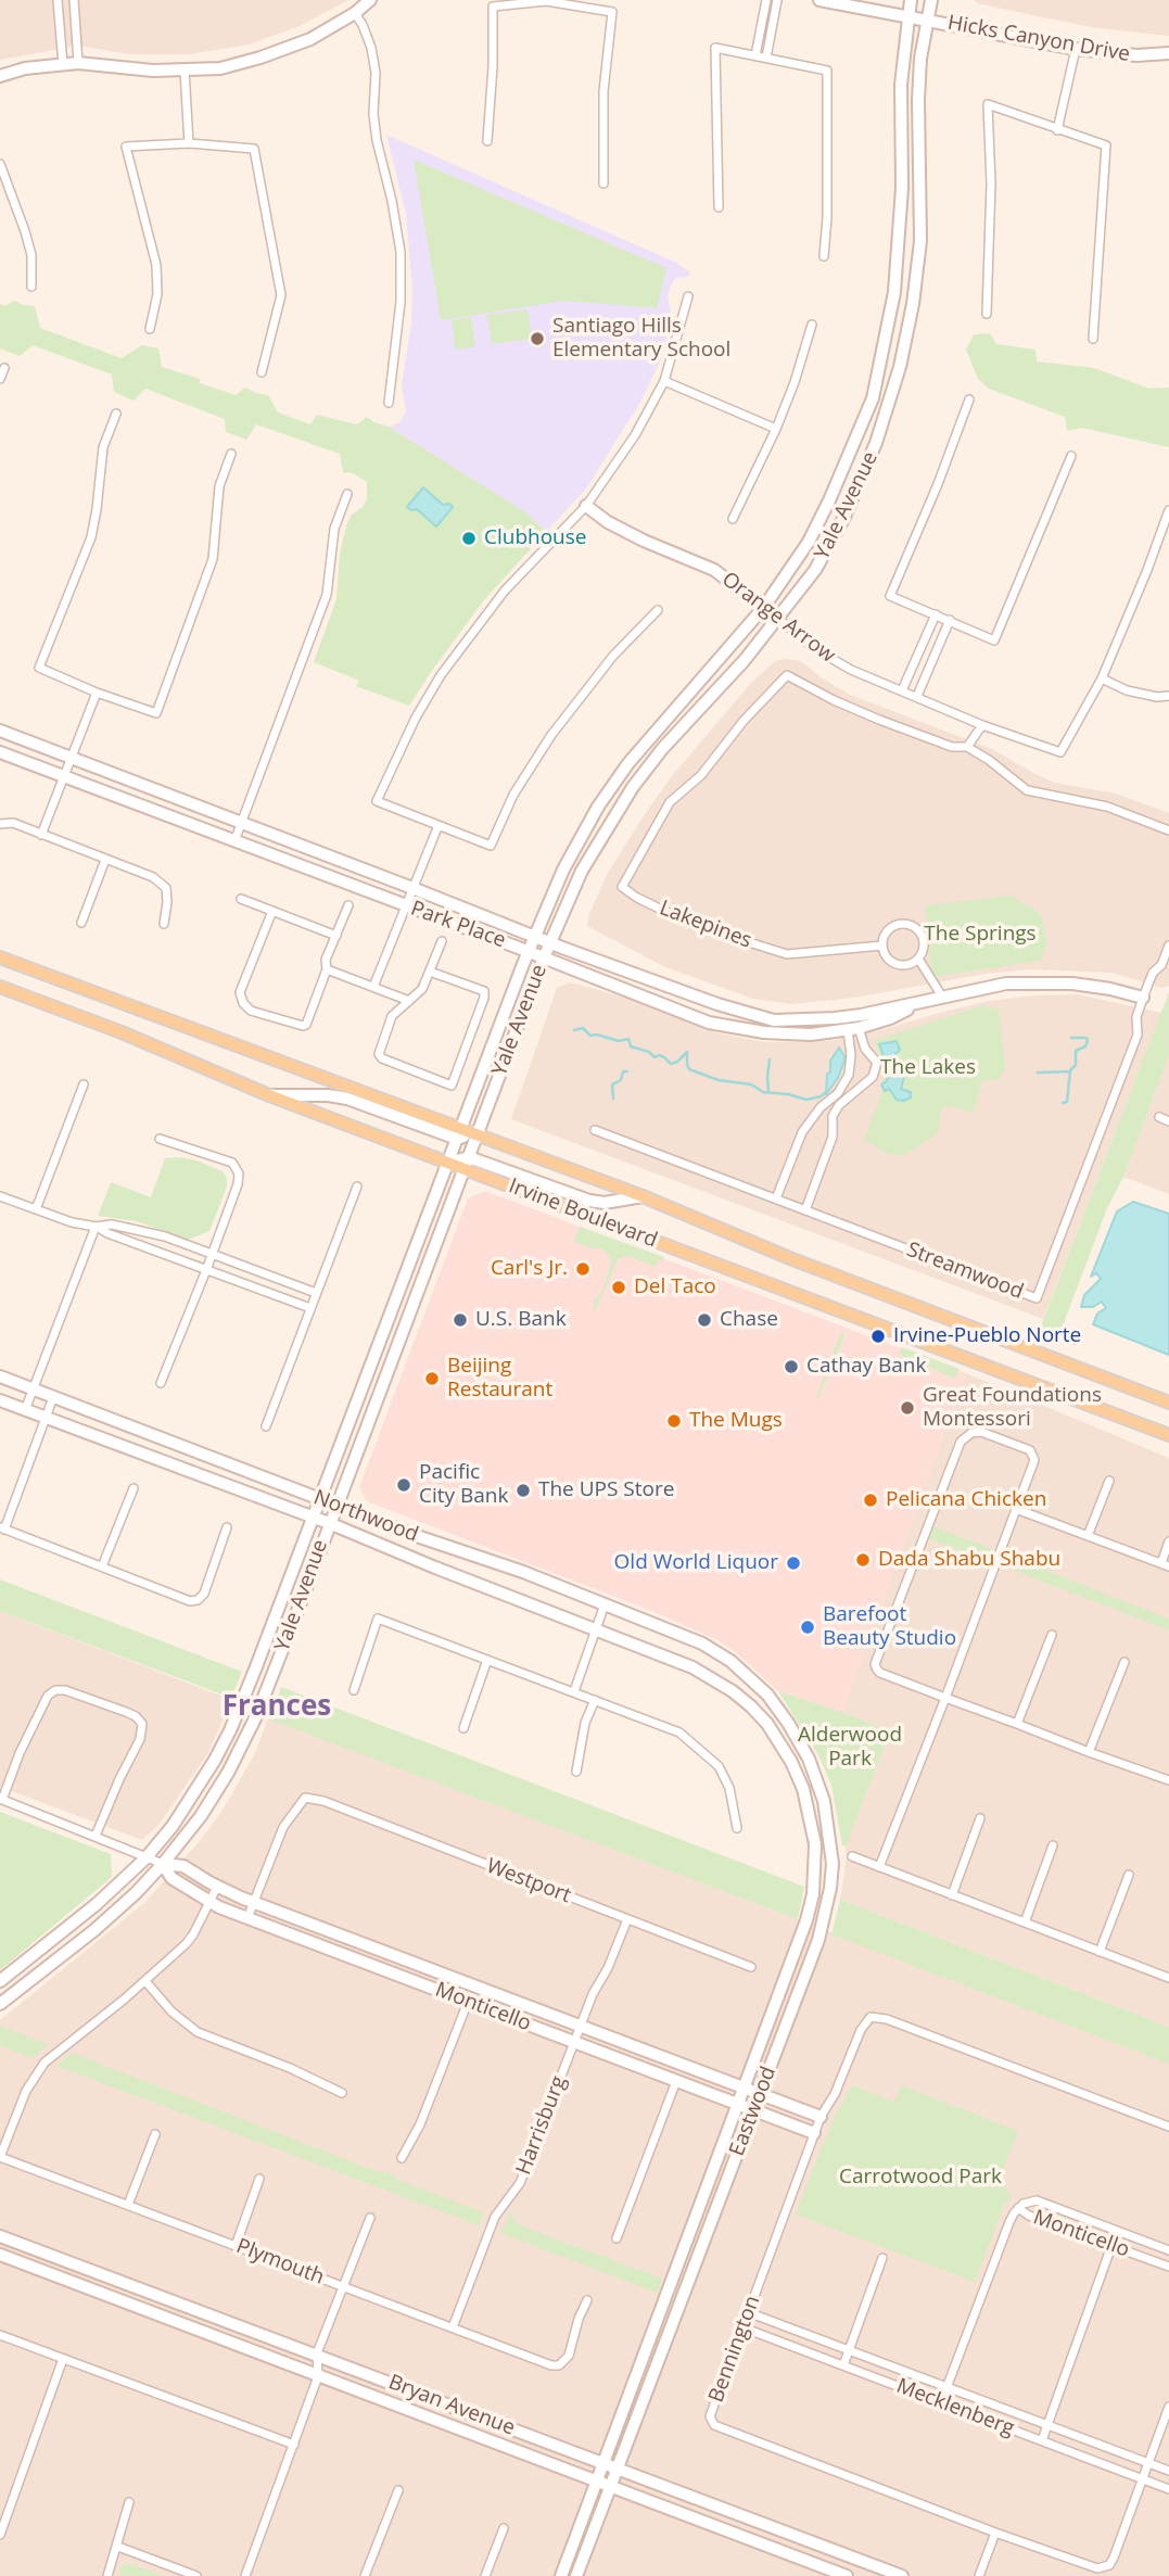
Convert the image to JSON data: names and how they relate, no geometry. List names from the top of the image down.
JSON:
{
  "streets": {
    "main road": ["Irvine Boulevard"],
    "street": [
      "Hicks Canyon Drive",
      "Yale Avenue",
      "Orange Arrow",
      "Park Place",
      "Lakepines",
      "Streamwood",
      "Northwood",
      "Westport",
      "Monticello",
      "Eastwood",
      "Harrisburg",
      "Plymouth",
      "Bennington",
      "Bryan Avenue",
      "Mecklenberg"
    ]
  },
  "crossings": [
    ["Hicks Canyon Drive", "Yale Avenue"],
    ["Yale Avenue", "Orange Arrow"],
    ["Yale Avenue", "Park Place"],
    ["Yale Avenue", "Irvine Boulevard"],
    ["Yale Avenue", "Northwood"],
    ["Yale Avenue", "Monticello"],
    ["Park Place", "Streamwood"],
    ["Northwood", "Eastwood"],
    ["Westport", "Monticello"],
    ["Westport", "Harrisburg"],
    ["Monticello", "Eastwood"],
    ["Monticello", "Harrisburg"],
    ["Monticello", "Bennington"],
    ["Eastwood", "Bryan Avenue"],
    ["Harrisburg", "Plymouth"],
    ["Bennington", "Mecklenberg"]
  ],
  "districts": ["Frances"],
  "parks": [
    "The Springs",
    "The Lakes",
    "Alderwood Park",
    "Carrotwood Park"
  ],
  "places": [
    "Santiago Hills Elementary School",
    "Clubhouse",
    "Carl's Jr.",
    "Del Taco",
    "U.S. Bank",
    "Chase",
    "Irvine-Pueblo Norte",
    "Cathay Bank",
    "Beijing Restaurant",
    "Great Foundations Montessori",
    "The Mugs",
    "Pacific City Bank",
    "The UPS Store",
    "Pelicana Chicken",
    "Dada Shabu Shabu",
    "Old World Liquor",
    "Barefoot Beauty Studio"
  ]
}
